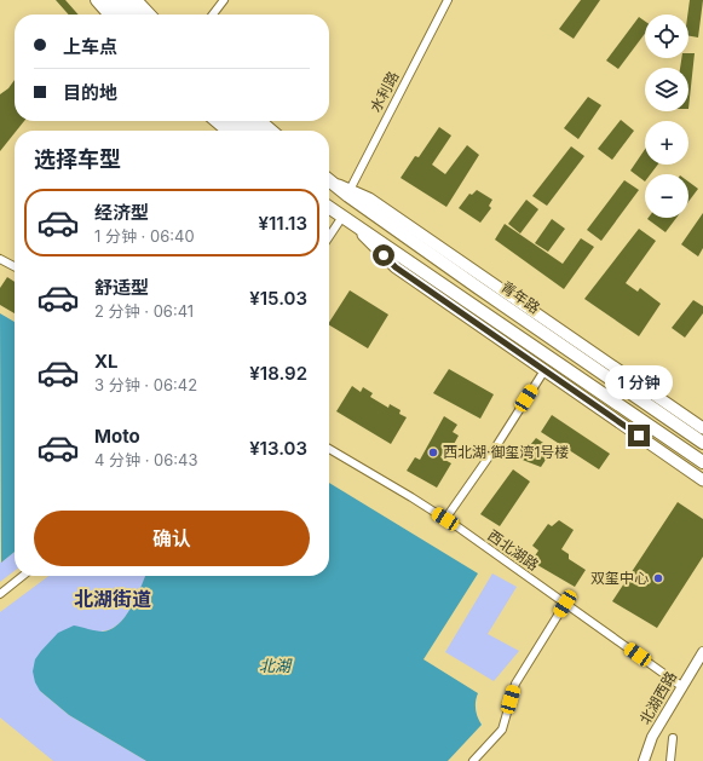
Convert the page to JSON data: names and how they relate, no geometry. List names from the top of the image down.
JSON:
{
  "streets": {
    "main road": ["青年路"],
    "street": ["水利路", "西北湖路", "北湖西路"]
  },
  "crossings": [
    ["水利路", "青年路"],
    ["西北湖路", "北湖西路"]
  ],
  "districts": ["北湖街道"],
  "water": ["北湖"],
  "places": ["西北湖·御玺湾1号楼", "双玺中心"],
  "page": {
    "map_buttons": ["+", "−"],
    "banner": ["上车点", "目的地"],
    "heading": "选择车型",
    "list": [
      {
        "name": "经济型",
        "note": "1 分钟 · 06:40",
        "value": "¥11.13"
      },
      {
        "name": "舒适型",
        "note": "2 分钟 · 06:41",
        "value": "¥15.03"
      },
      {
        "name": "XL",
        "note": "3 分钟 · 06:42",
        "value": "¥18.92"
      },
      {
        "name": "Moto",
        "note": "4 分钟 · 06:43",
        "value": "¥13.03"
      }
    ],
    "bubble": "1 分钟",
    "buttons": "确认"
  }
}
